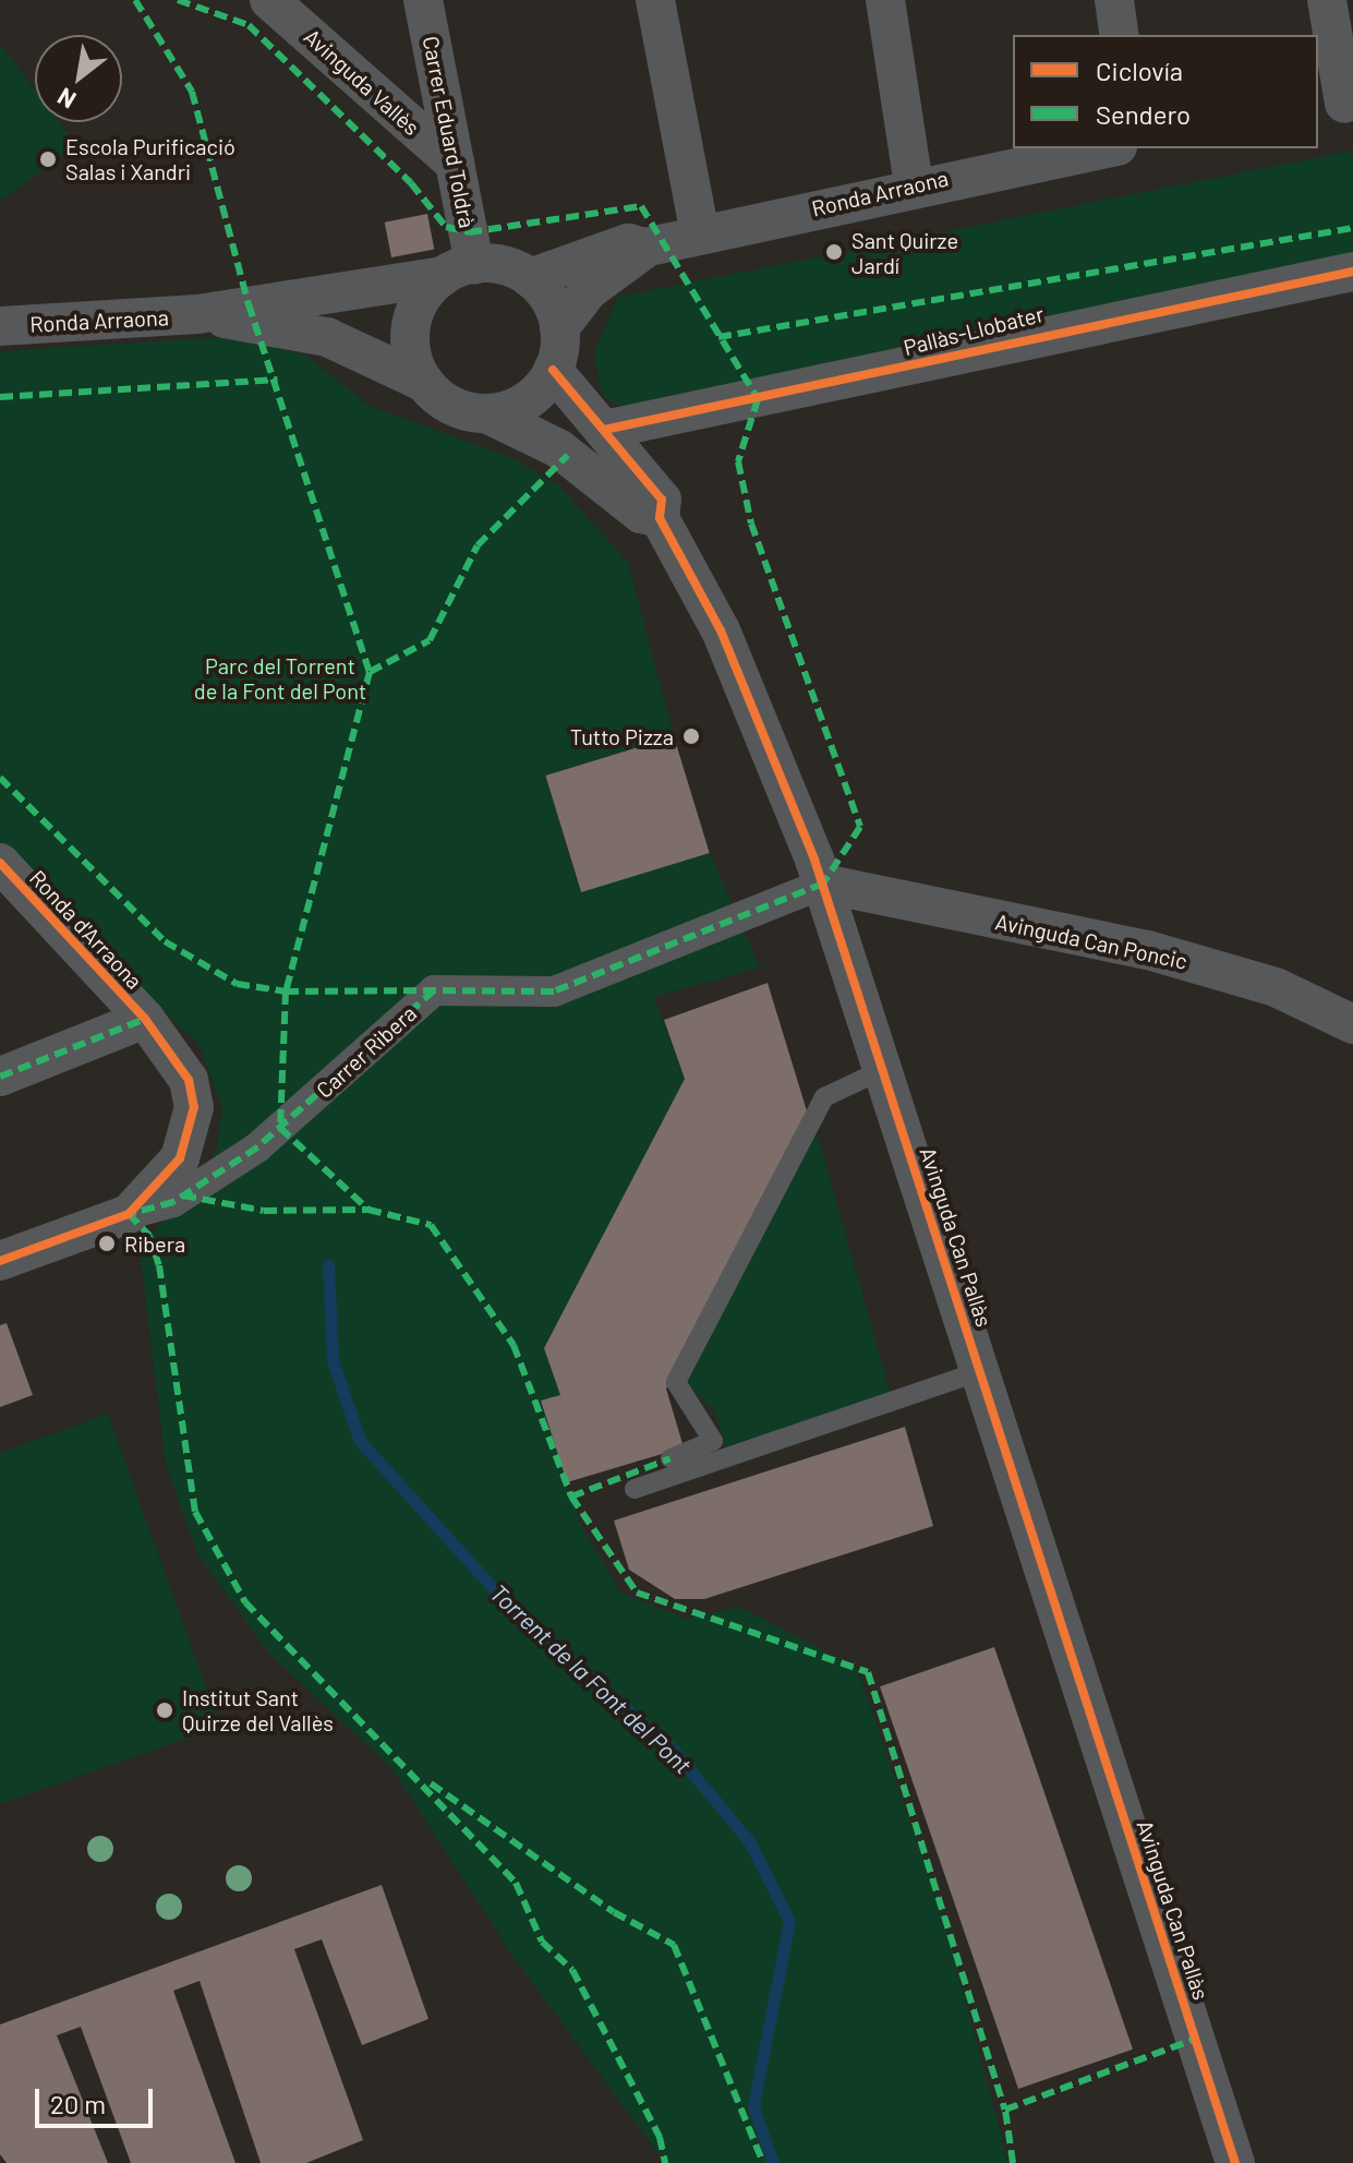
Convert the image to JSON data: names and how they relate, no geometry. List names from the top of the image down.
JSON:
{
  "streets": {
    "street": [
      "Avinguda Vallès",
      "Carrer Eduard Toldrà",
      "Ronda Arraona",
      "Pallàs-Llobater",
      "Ronda d'Arraona",
      "Avinguda Can Poncic",
      "Carrer Ribera",
      "Avinguda Can Pallàs"
    ]
  },
  "crossings": [
    ["Avinguda Vallès", "Carrer Eduard Toldrà"],
    ["Carrer Eduard Toldrà", "Ronda Arraona"],
    ["Carrer Eduard Toldrà", "Avinguda Can Pallàs"],
    ["Ronda Arraona", "Avinguda Can Pallàs"],
    ["Pallàs-Llobater", "Avinguda Can Pallàs"],
    ["Ronda d'Arraona", "Carrer Ribera"],
    ["Avinguda Can Poncic", "Carrer Ribera"],
    ["Avinguda Can Poncic", "Avinguda Can Pallàs"],
    ["Carrer Ribera", "Avinguda Can Pallàs"]
  ],
  "water": ["Torrent de la Font del Pont"],
  "parks": ["Parc del Torrent de la Font del Pont"],
  "places": [
    "Escola Purificació Salas i Xandri",
    "Sant Quirze Jardí",
    "Tutto Pizza",
    "Ribera",
    "Institut Sant Quirze del Vallès"
  ],
  "legend": ["Ciclovía", "Sendero"],
  "scale_bar": "20 m",
  "north": "bottom left"
}
